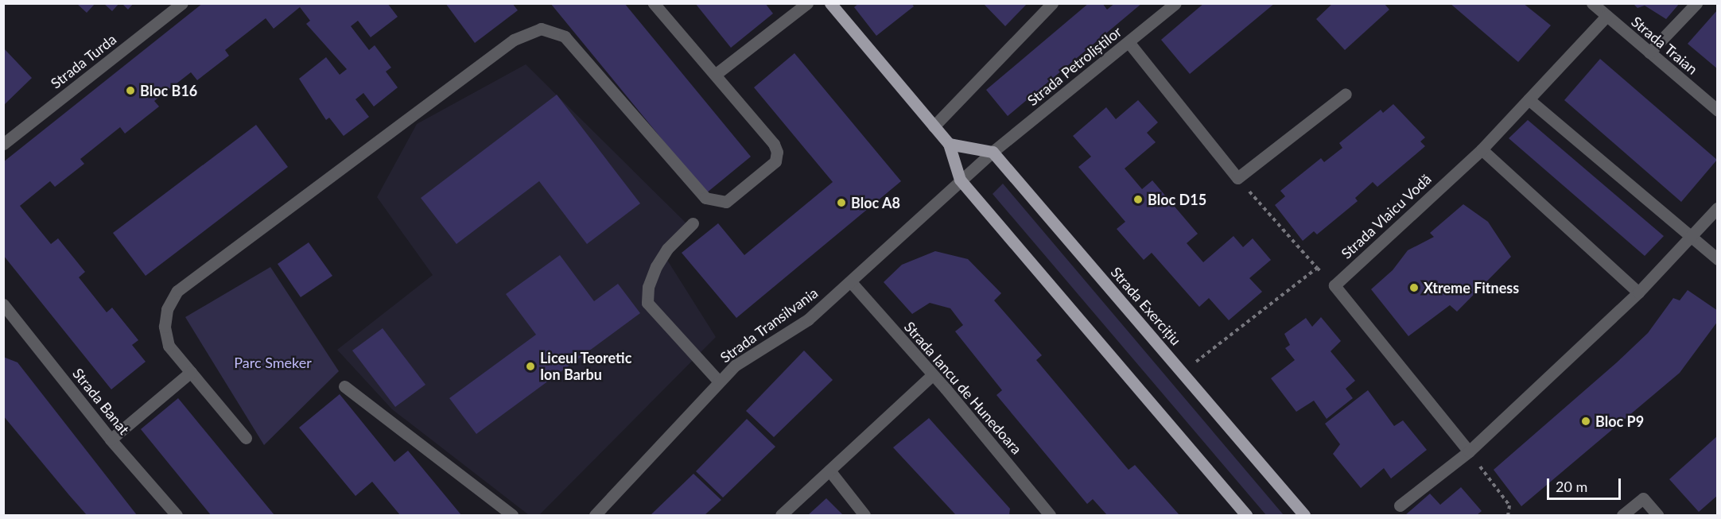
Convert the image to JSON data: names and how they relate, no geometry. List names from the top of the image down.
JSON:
{
  "streets": {
    "main road": ["Strada Exercițiu"],
    "street": [
      "Strada Traian",
      "Strada Turda",
      "Strada Petroliștilor",
      "Strada Vlaicu Vodă",
      "Strada Transilvania",
      "Strada Iancu de Hunedoara",
      "Strada Banat"
    ]
  },
  "crossings": [
    ["Strada Traian", "Strada Vlaicu Vodă"],
    ["Strada Petroliștilor", "Strada Exercițiu"],
    ["Strada Petroliștilor", "Strada Transilvania"],
    ["Strada Exercițiu", "Strada Transilvania"],
    ["Strada Transilvania", "Strada Iancu de Hunedoara"]
  ],
  "parks": ["Parc Smeker"],
  "places": [
    "Bloc B16",
    "Bloc D15",
    "Bloc A8",
    "Xtreme Fitness",
    "Liceul Teoretic Ion Barbu",
    "Bloc P9"
  ],
  "scale_bar": "20 m"
}
